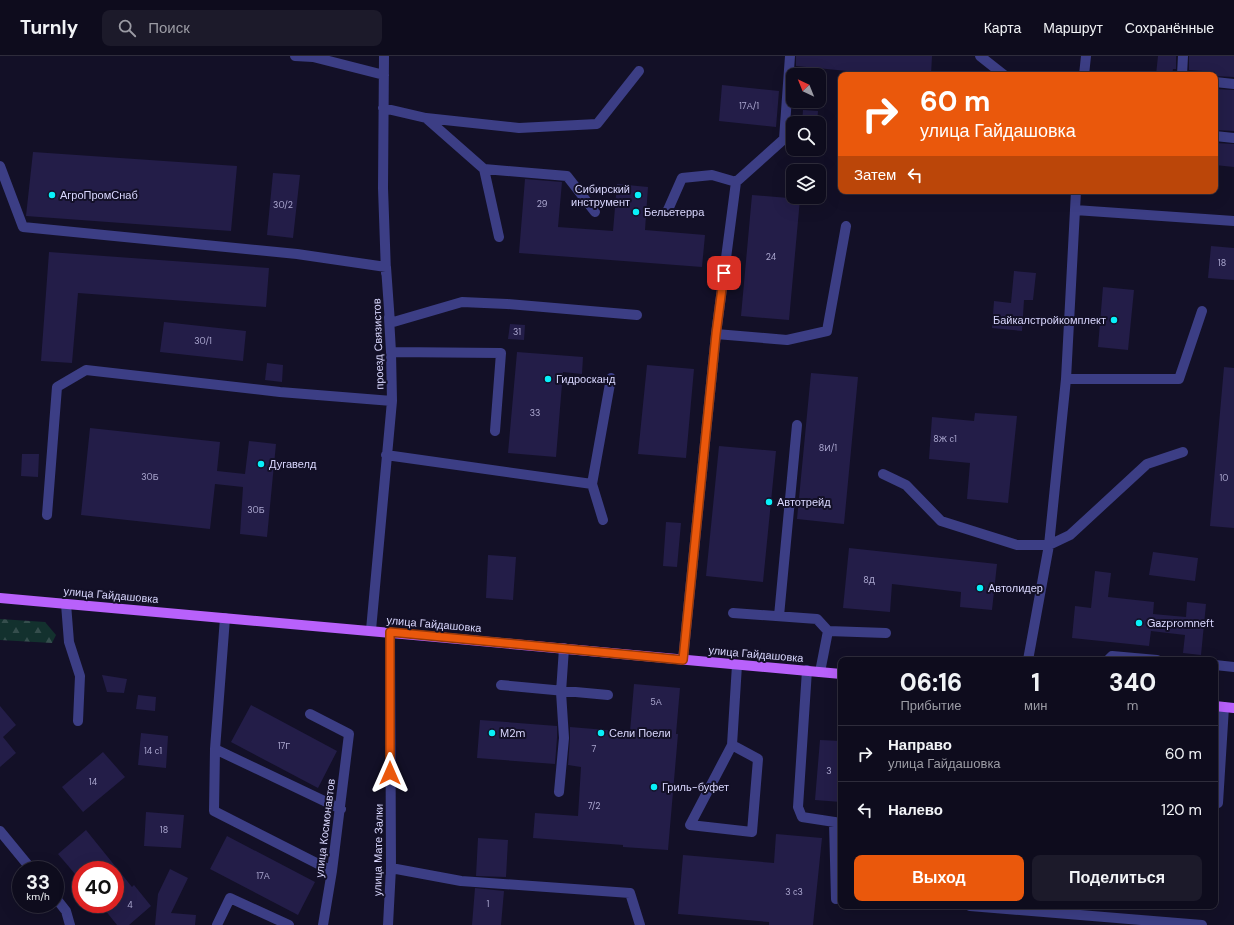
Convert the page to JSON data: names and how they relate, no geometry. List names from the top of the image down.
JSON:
{
  "streets": {
    "main road": ["улица Гайдашовка"],
    "street": ["проезд Связистов", "улица Космонавтов", "улица Мате Залки"]
  },
  "crossings": [
    ["проезд Связистов", "улица Гайдашовка"],
    ["улица Гайдашовка", "улица Мате Залки"]
  ],
  "places": [
    "АгроПромСнаб",
    "Сибирский инструмент",
    "Бельетерра",
    "Байкалстройкомплект",
    "Гидросканд",
    "Дугавелд",
    "Автотрейд",
    "Автолидер",
    "Gazpromneft",
    "М2m",
    "Сели Поели",
    "Гриль-буфет"
  ],
  "house_numbers": [
    "17А/1",
    "29",
    "30/2",
    "24",
    "18",
    "31",
    "30/1",
    "33",
    "8Ж с1",
    "8И/1",
    "30Б",
    "10",
    "30Б",
    "8Д",
    "5А",
    "17Г",
    "7",
    "14 с1",
    "3",
    "14",
    "7/2",
    "18",
    "17А",
    "3 с3",
    "1",
    "4"
  ],
  "north": "top left",
  "page": {
    "header": "Turnly",
    "search": "Поиск",
    "nav": ["Карта", "Маршрут", "Сохранённые"],
    "turn": ["60 m", "улица Гайдашовка"],
    "then": "Затем",
    "eta": [
      "06:16",
      "Прибытие",
      "1",
      "мин",
      "340",
      "m"
    ],
    "list": [
      {
        "name": "Направо",
        "note": "улица Гайдашовка",
        "value": "60 m"
      },
      {
        "name": "Налево",
        "value": "120 m"
      }
    ],
    "buttons": ["Выход", "Поделиться"],
    "speed": "33 km/h",
    "limit": "40"
  }
}
